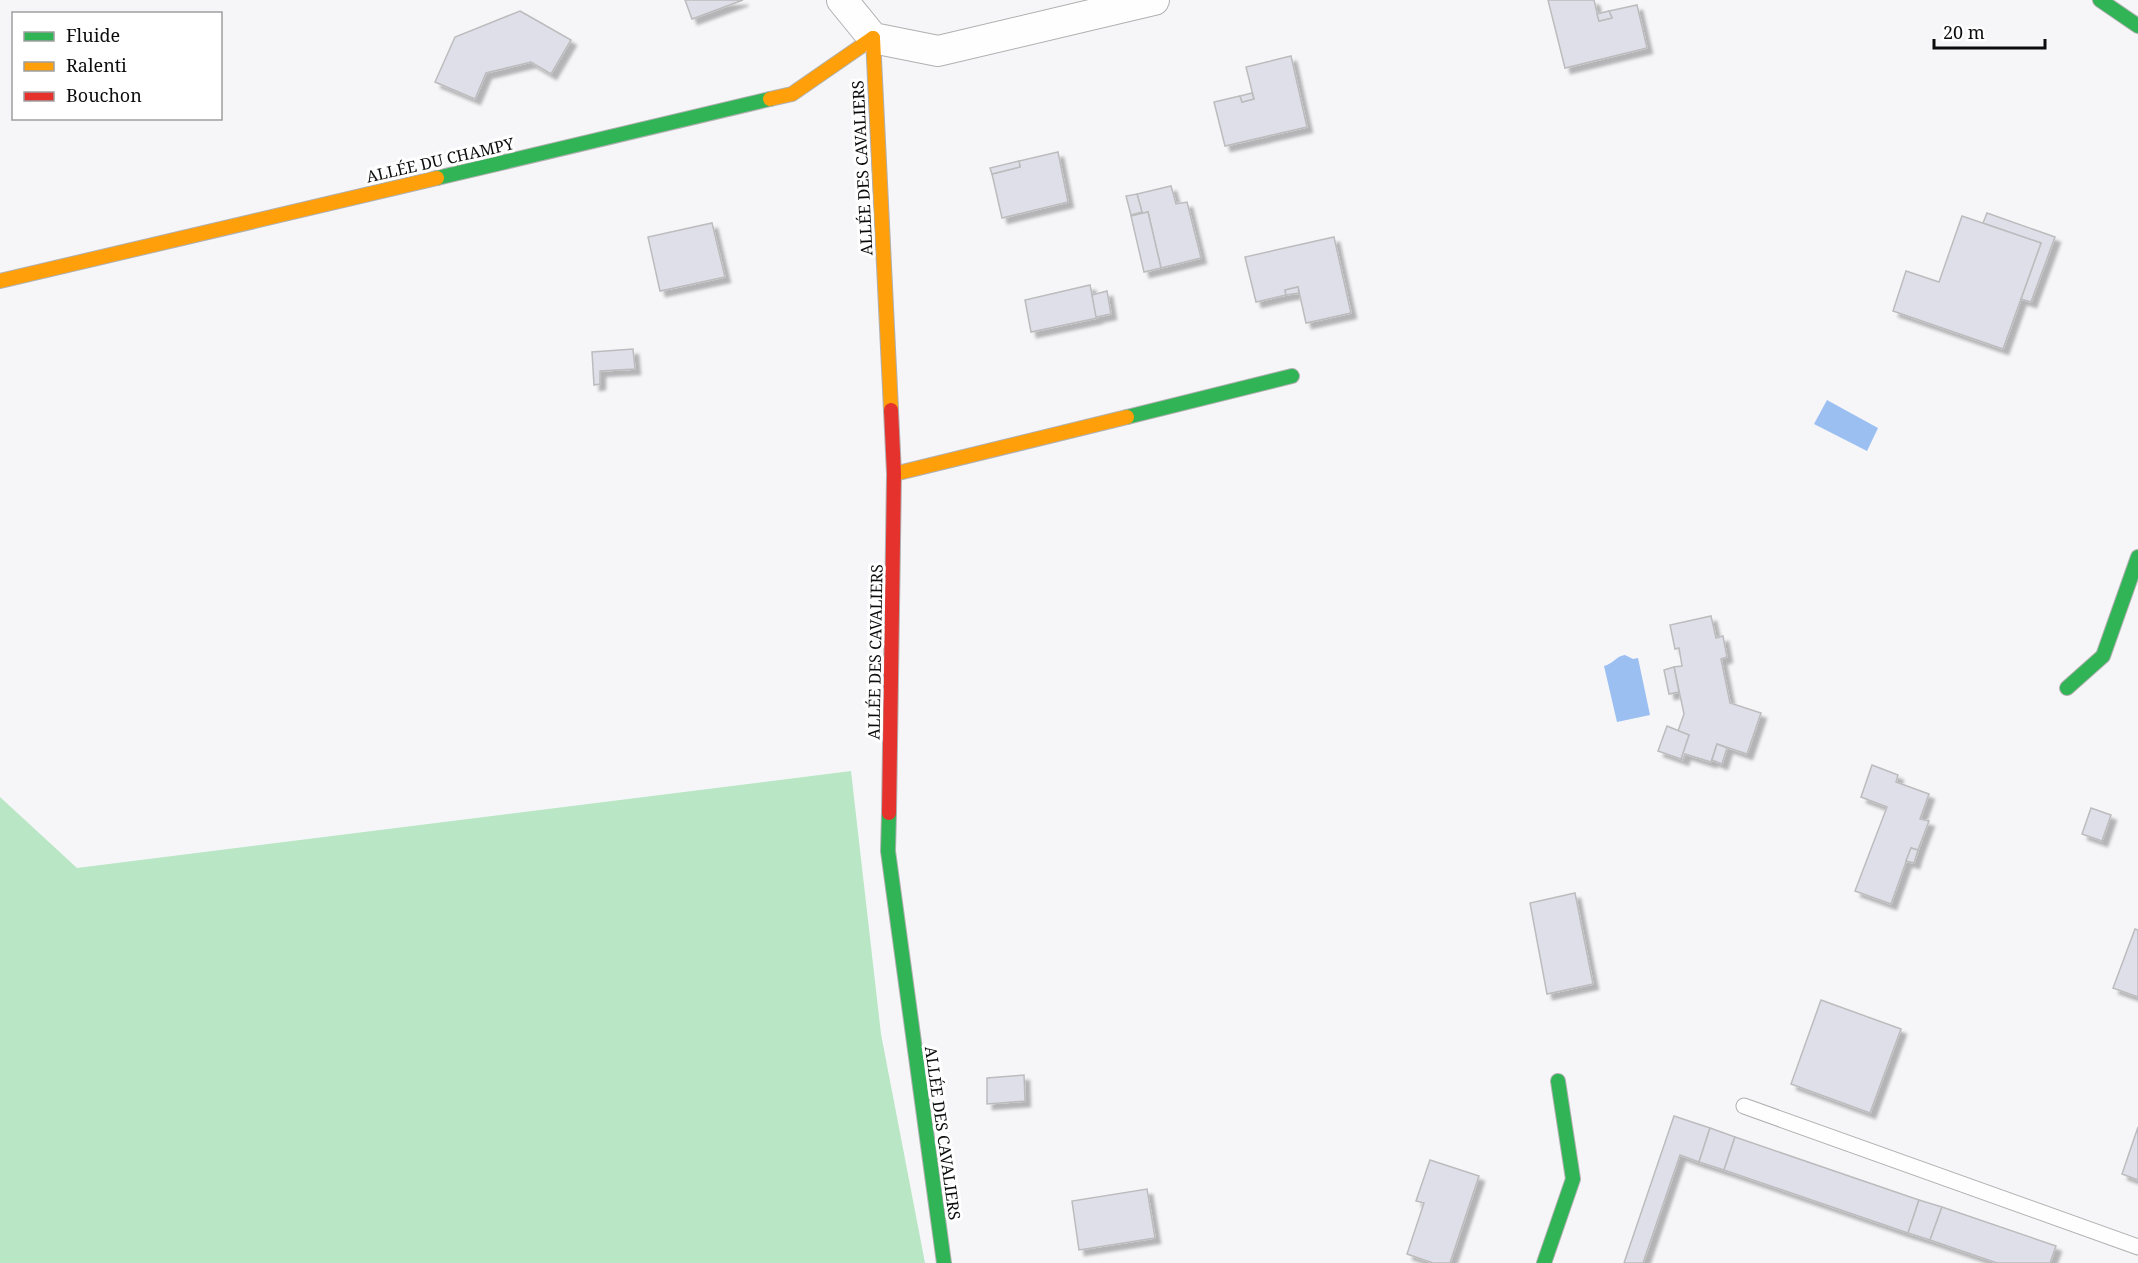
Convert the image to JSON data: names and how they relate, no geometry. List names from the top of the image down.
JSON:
{
  "streets": {
    "street": ["ALLÉE DU CHAMPY", "ALLÉE DES CAVALIERS"]
  },
  "crossings": [
    ["ALLÉE DU CHAMPY", "ALLÉE DES CAVALIERS"]
  ],
  "legend": ["Fluide", "Ralenti", "Bouchon"],
  "scale_bar": "20 m"
}
